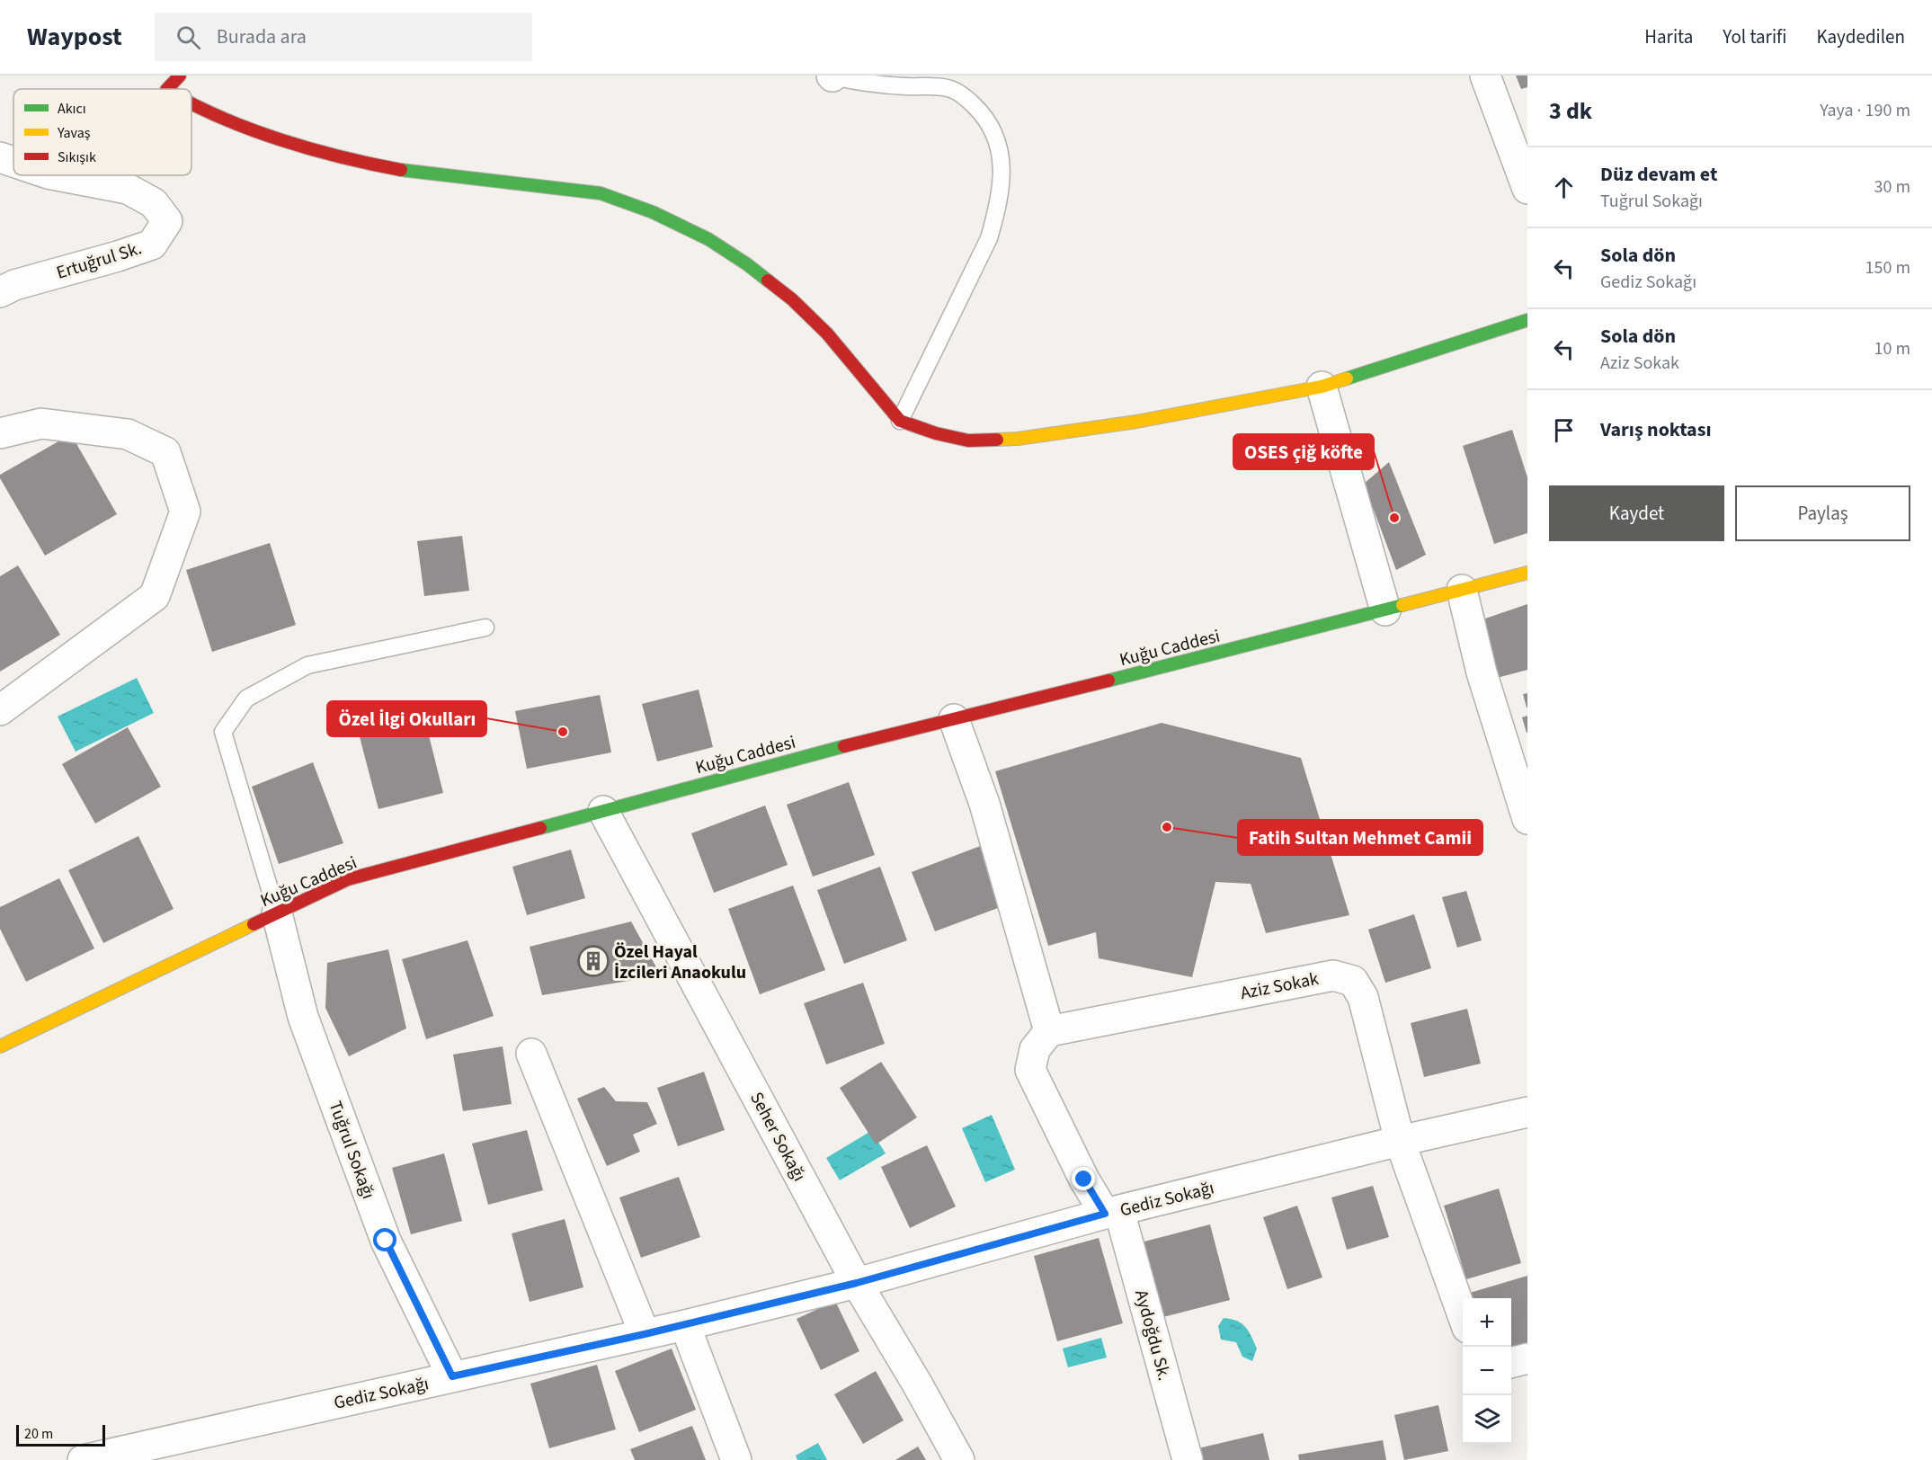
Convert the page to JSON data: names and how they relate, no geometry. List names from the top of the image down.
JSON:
{
  "streets": {
    "street": [
      "Ertuğrul Sk.",
      "Kuğu Caddesi",
      "Aziz Sokak",
      "Seher Sokağı",
      "Tuğrul Sokağı",
      "Gediz Sokağı",
      "Aydoğdu Sk."
    ]
  },
  "crossings": [
    ["Kuğu Caddesi", "Seher Sokağı"],
    ["Kuğu Caddesi", "Tuğrul Sokağı"],
    ["Aziz Sokak", "Gediz Sokağı"],
    ["Seher Sokağı", "Gediz Sokağı"],
    ["Tuğrul Sokağı", "Gediz Sokağı"],
    ["Gediz Sokağı", "Aydoğdu Sk."]
  ],
  "places": {
    "other": ["OSES çiğ köfte", "Özel İlgi Okulları", "Fatih Sultan Mehmet Camii"],
    "building": ["Özel Hayal İzcileri Anaokulu"]
  },
  "legend": ["Akıcı", "Yavaş", "Sıkışık"],
  "scale_bar": "20 m",
  "page": {
    "header": "Waypost",
    "search": "Burada ara",
    "nav": ["Harita", "Yol tarifi", "Kaydedilen"],
    "heading": ["3 dk", "Yaya · 190 m"],
    "list": [
      ["Düz devam et", "Tuğrul Sokağı", "30 m"],
      ["Sola dön", "Gediz Sokağı", "150 m"],
      ["Sola dön", "Aziz Sokak", "10 m"],
      "Varış noktası"
    ],
    "buttons": ["Kaydet", "Paylaş"],
    "map_buttons": ["+", "−"],
    "scale": "20 m"
  }
}
